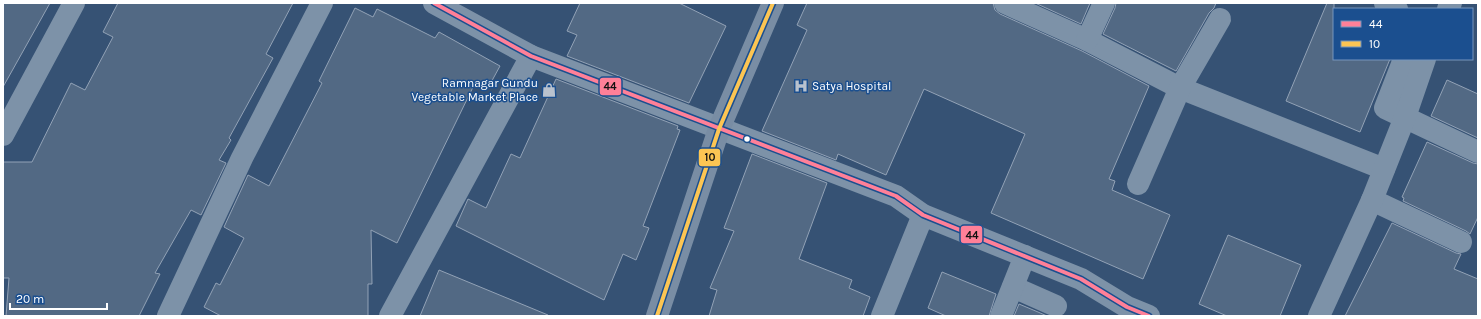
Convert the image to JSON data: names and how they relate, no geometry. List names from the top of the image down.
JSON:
{
  "places": {
    "hospital": ["Satya Hospital"],
    "shop": ["Ramnagar Gundu Vegetable Market Place"]
  },
  "lines": ["transit line 44", "transit line 10"],
  "legend": ["44", "10"],
  "scale_bar": "20 m"
}
